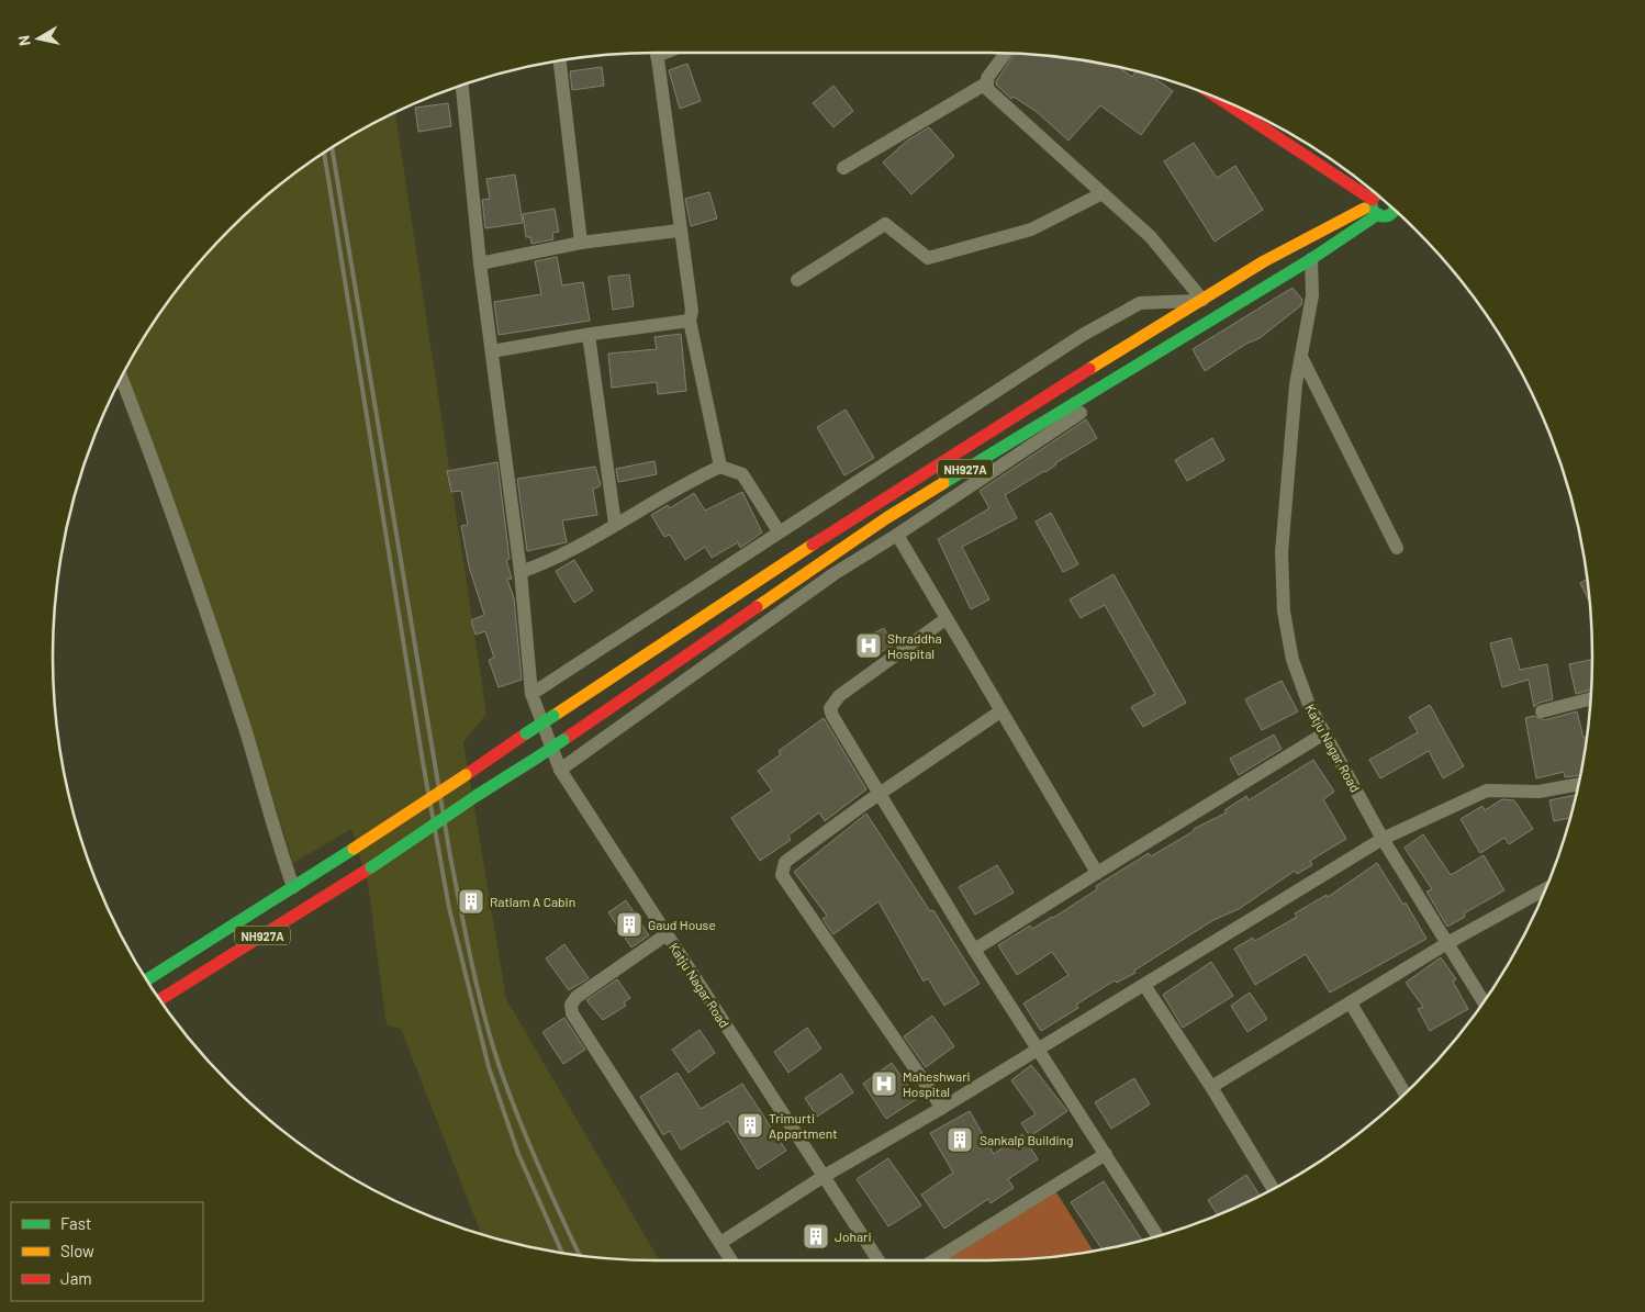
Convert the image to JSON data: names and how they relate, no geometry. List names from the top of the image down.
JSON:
{
  "streets": {
    "highway": ["NH927A"],
    "street": ["Katju Nagar Road"]
  },
  "crossings": [
    ["NH927A", "Katju Nagar Road"]
  ],
  "places": {
    "hospital": ["Shraddha Hospital", "Maheshwari Hospital"],
    "building": [
      "Ratlam A Cabin",
      "Gaud House",
      "Trimurti Appartment",
      "Sankalp Building",
      "Johari"
    ]
  },
  "legend": ["Fast", "Slow", "Jam"],
  "north": "left"
}
